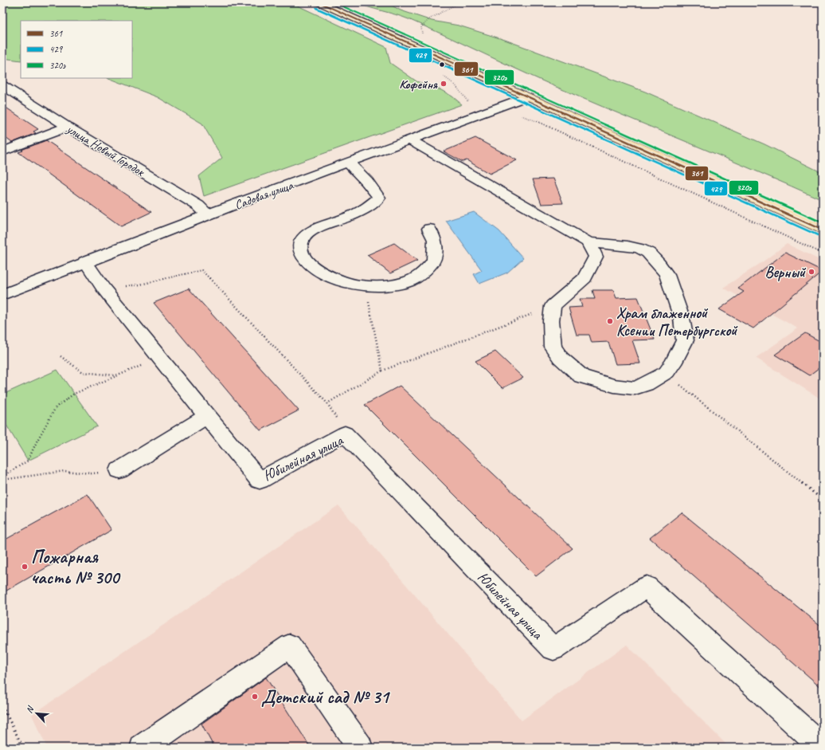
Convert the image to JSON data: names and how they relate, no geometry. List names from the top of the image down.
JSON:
{
  "streets": {
    "street": ["улица Новый Городок", "Садовая улица", "Юбилейная улица"]
  },
  "crossings": [
    ["улица Новый Городок", "Садовая улица"],
    ["Садовая улица", "Юбилейная улица"]
  ],
  "places": [
    "Кофейня",
    "Верный",
    "Храм блаженной Ксении Петербургской",
    "Пожарная часть № 300",
    "Детский сад № 31"
  ],
  "lines": ["transit line 361", "transit line 320э", "transit line 429"],
  "legend": ["361", "429", "320э"],
  "north": "top left"
}
